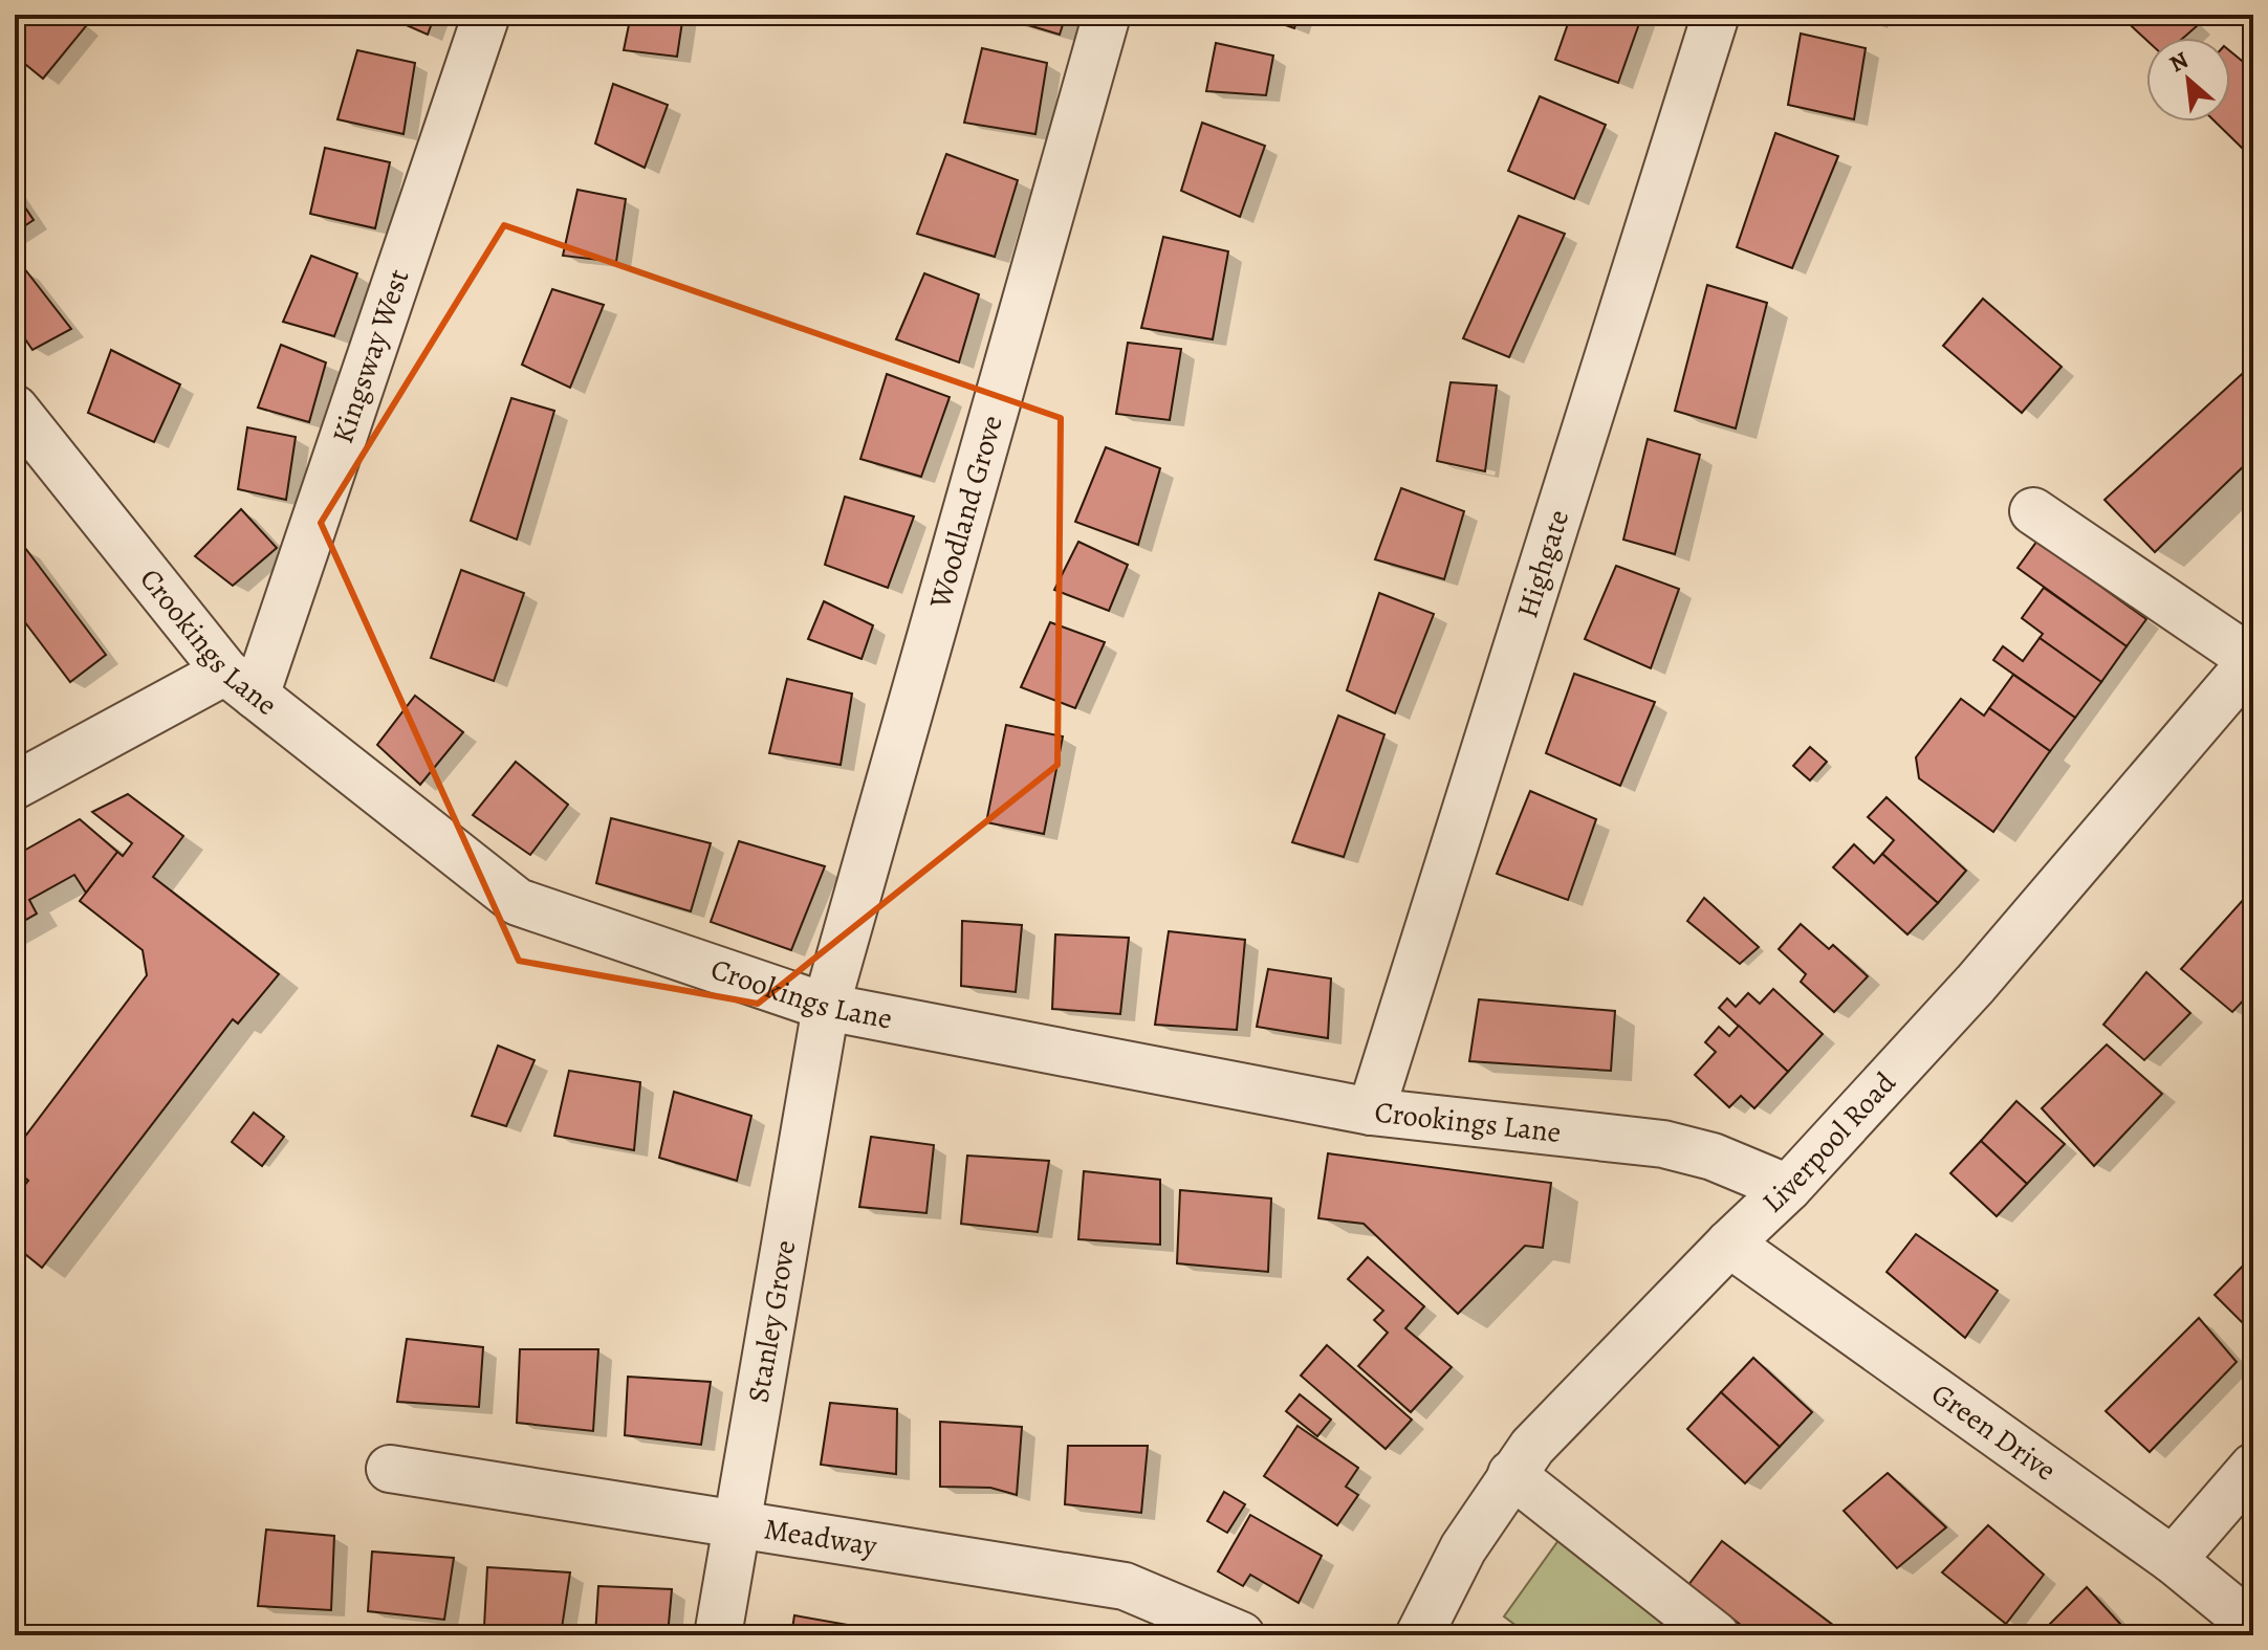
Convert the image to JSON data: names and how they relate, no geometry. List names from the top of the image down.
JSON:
{
  "streets": {
    "street": [
      "Kingsway West",
      "Woodland Grove",
      "Highgate",
      "Crookings Lane",
      "Liverpool Road",
      "Stanley Grove",
      "Green Drive",
      "Meadway"
    ]
  },
  "crossings": [
    ["Kingsway West", "Crookings Lane"],
    ["Woodland Grove", "Crookings Lane"],
    ["Woodland Grove", "Stanley Grove"],
    ["Highgate", "Crookings Lane"],
    ["Crookings Lane", "Liverpool Road"],
    ["Crookings Lane", "Stanley Grove"],
    ["Liverpool Road", "Green Drive"],
    ["Stanley Grove", "Meadway"]
  ],
  "north": "top left"
}
